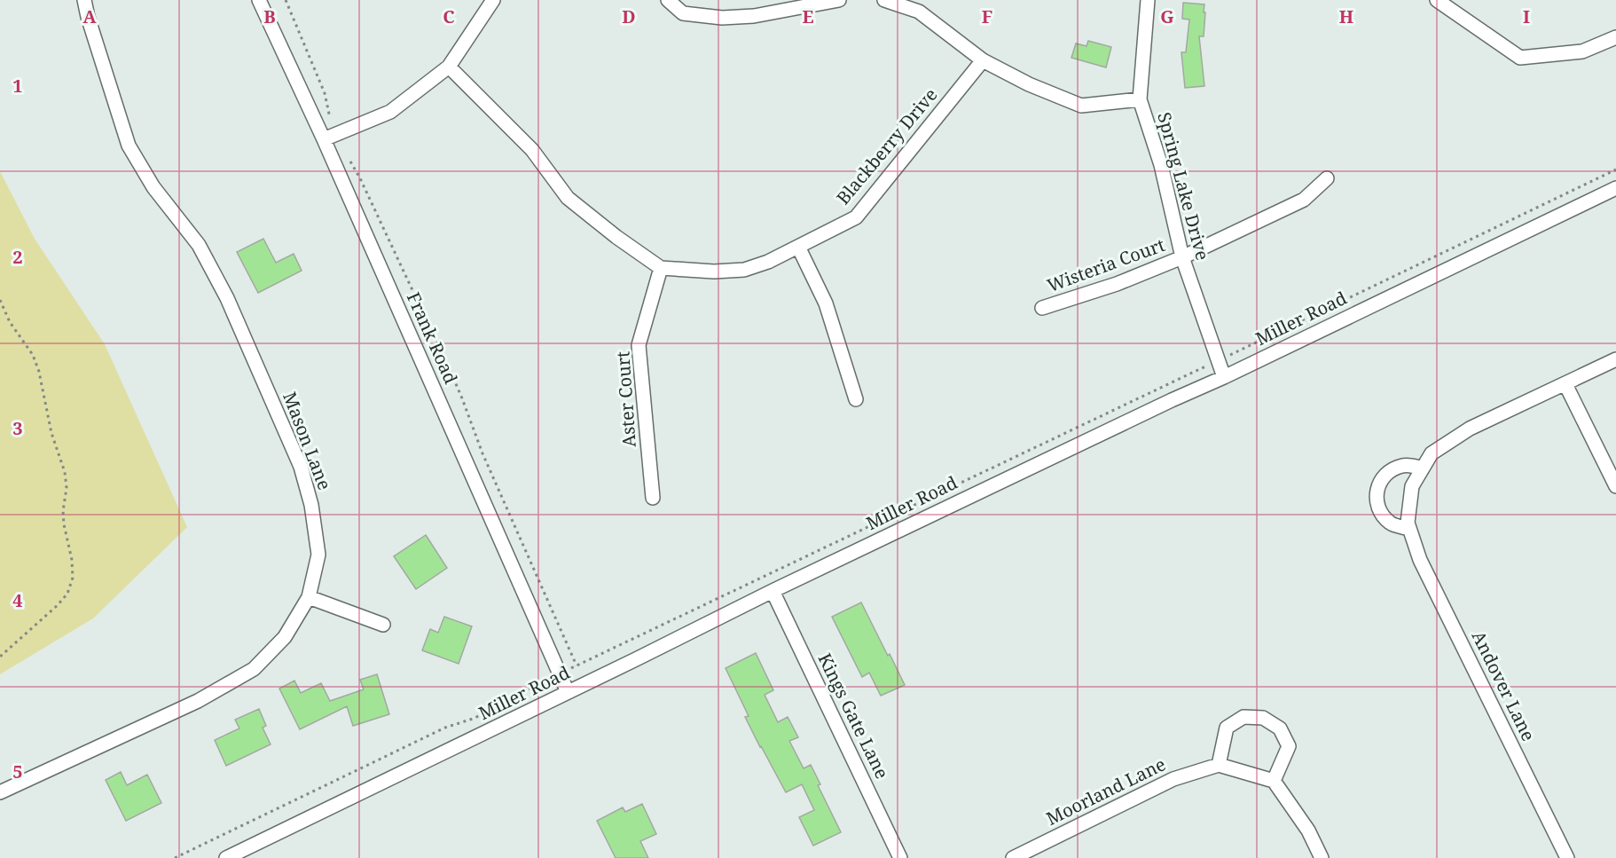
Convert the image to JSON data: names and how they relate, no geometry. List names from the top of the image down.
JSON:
{
  "streets": {
    "street": [
      "Blackberry Drive",
      "Spring Lake Drive",
      "Wisteria Court",
      "Miller Road",
      "Frank Road",
      "Aster Court",
      "Mason Lane",
      "Andover Lane",
      "Kings Gate Lane",
      "Moorland Lane"
    ]
  },
  "crossings": [
    ["Blackberry Drive", "Aster Court"],
    ["Spring Lake Drive", "Wisteria Court"],
    ["Spring Lake Drive", "Miller Road"],
    ["Miller Road", "Frank Road"],
    ["Miller Road", "Kings Gate Lane"]
  ],
  "grid": {
    "columns": [
      "A",
      "B",
      "C",
      "D",
      "E",
      "F",
      "G",
      "H",
      "I"
    ],
    "rows": [
      "1",
      "2",
      "3",
      "4",
      "5"
    ]
  }
}
